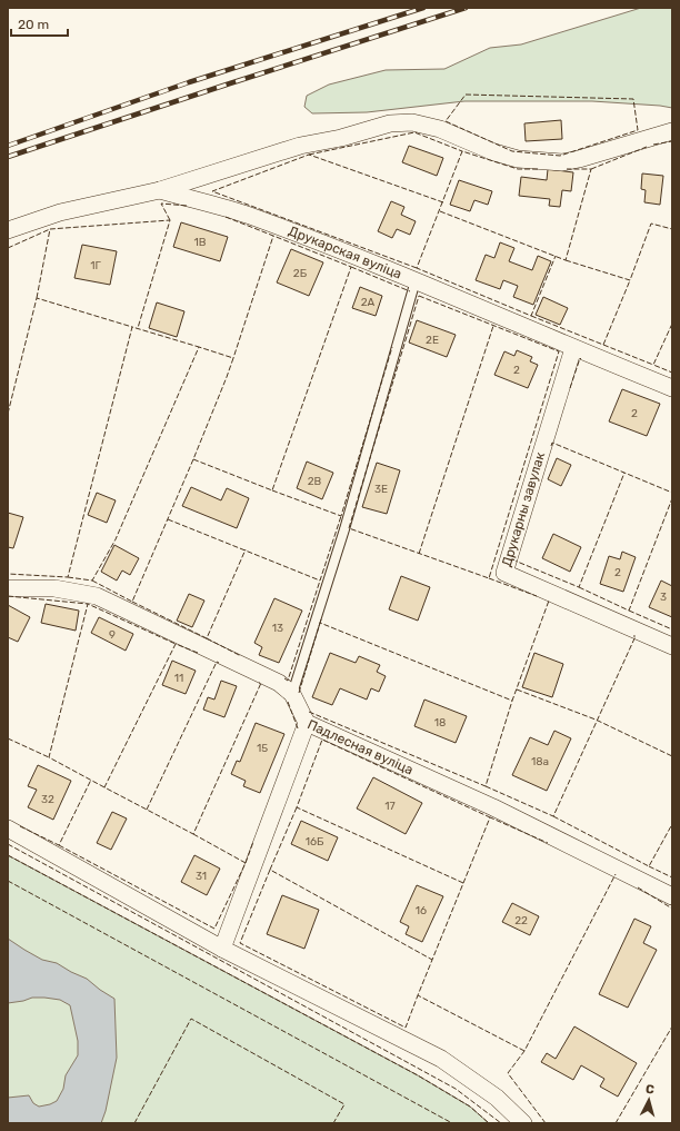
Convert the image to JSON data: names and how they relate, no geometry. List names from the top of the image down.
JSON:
{
  "streets": {
    "street": ["Друкарская вуліца", "Друкарны завулак", "Падлесная вуліца"]
  },
  "crossings": [
    ["Друкарская вуліца", "Друкарны завулак"]
  ],
  "house_numbers": [
    "1В",
    "1Г",
    "2Б",
    "2А",
    "2Е",
    "2",
    "2",
    "2В",
    "3Е",
    "2",
    "3",
    "13",
    "9",
    "11",
    "18",
    "15",
    "18а",
    "32",
    "17",
    "16Б",
    "31",
    "16",
    "22"
  ],
  "scale_bar": "20 m",
  "north": "top"
}
